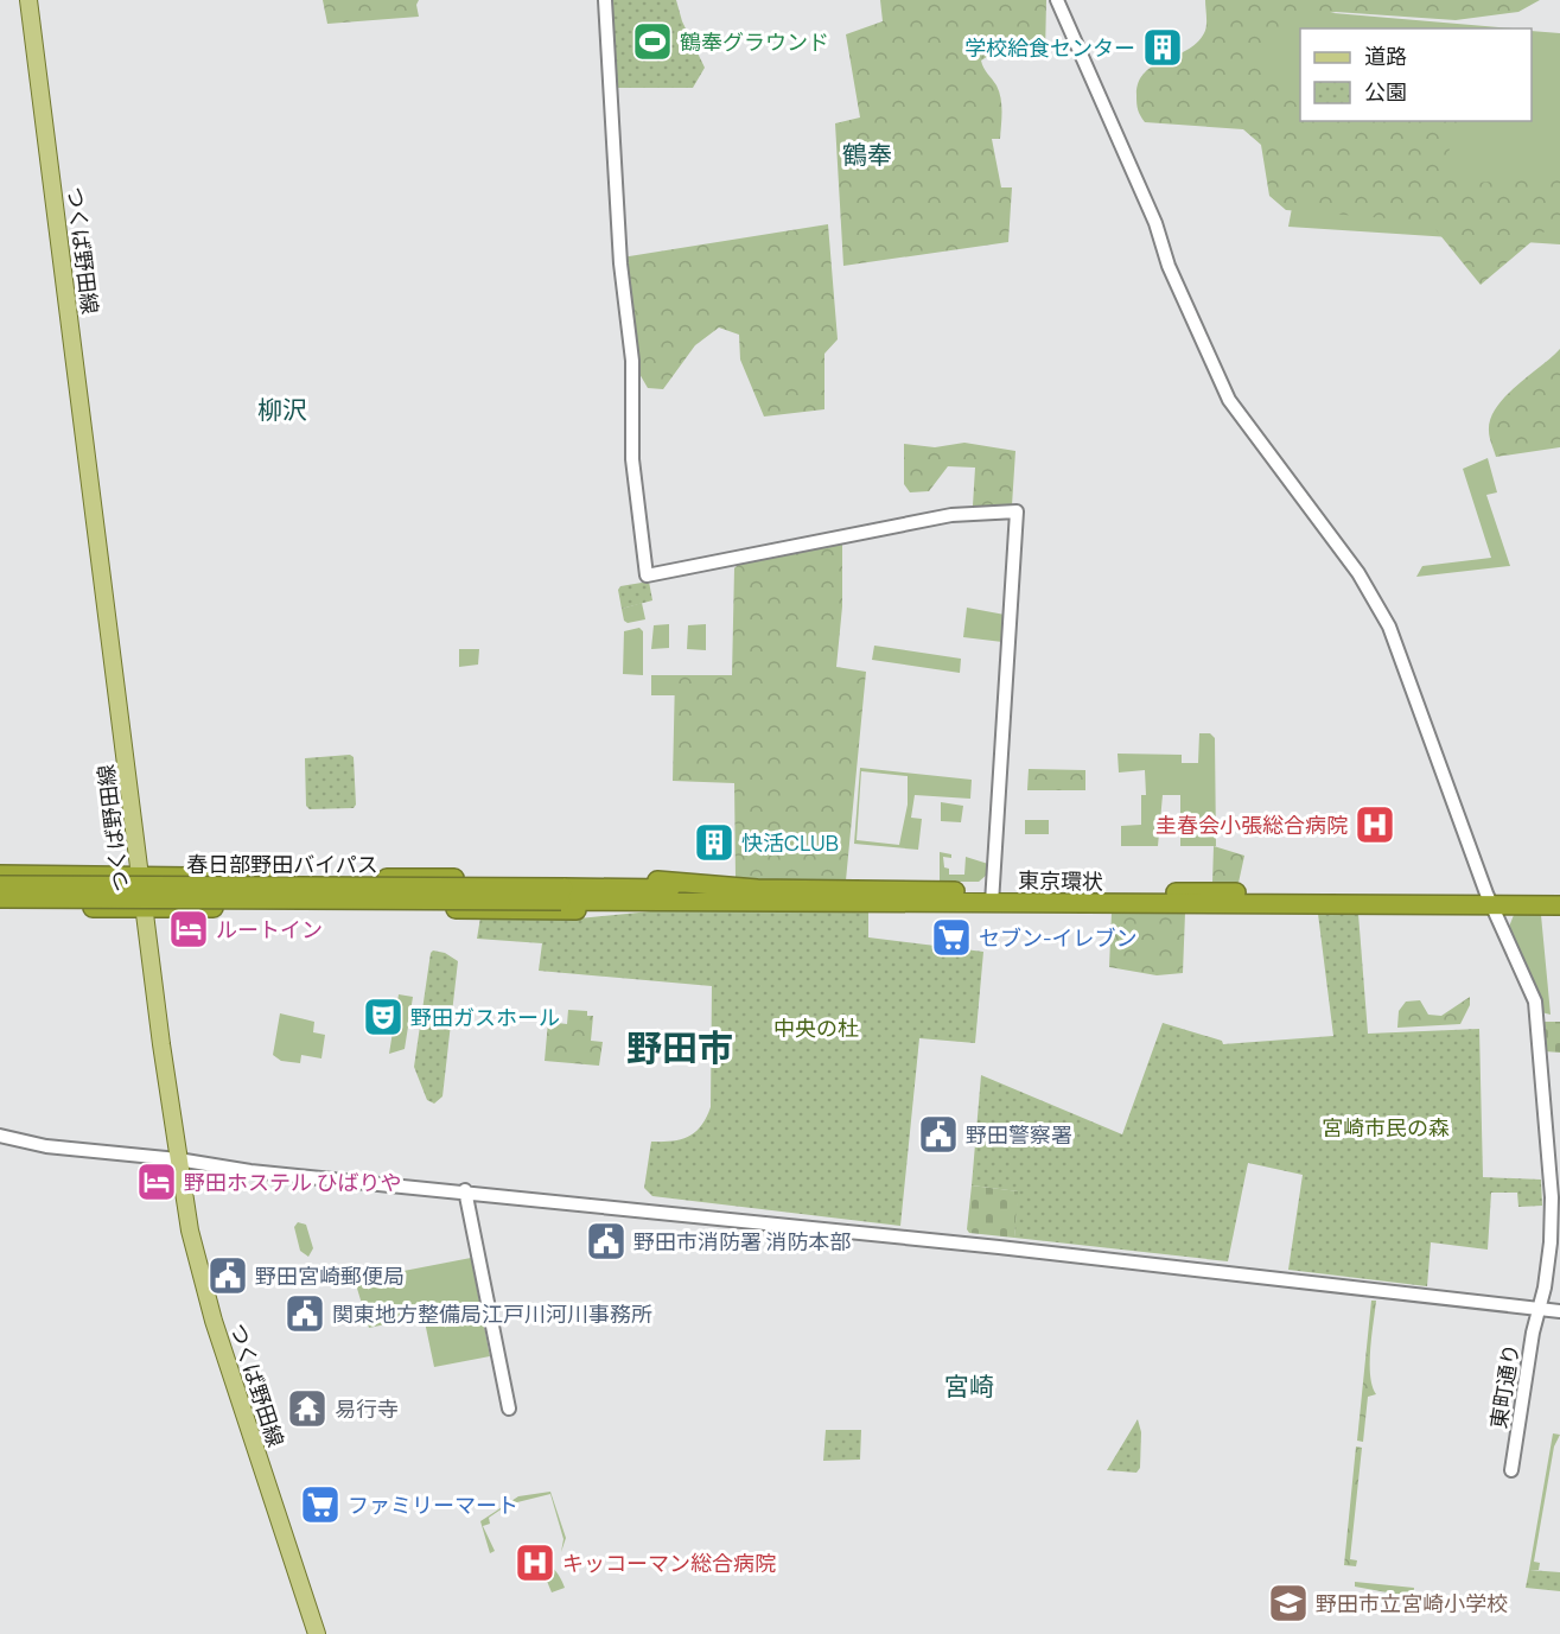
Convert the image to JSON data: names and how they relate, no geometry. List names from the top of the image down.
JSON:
{
  "streets": {
    "highway": ["春日部野田バイパス", "東京環状"],
    "main road": ["つくば野田線"],
    "street": ["東町通り"]
  },
  "crossings": [
    ["春日部野田バイパス", "東京環状"],
    ["東京環状", "東町通り"]
  ],
  "districts": [
    "鶴奉",
    "柳沢",
    "野田市",
    "宮崎"
  ],
  "parks": ["中央の杜", "宮崎市民の森"],
  "places": {
    "sports": ["鶴奉グラウンド"],
    "building": ["学校給食センター", "快活CLUB"],
    "hospital": ["圭春会小張総合病院", "キッコーマン総合病院"],
    "hotel": ["ルートイン", "野田ホステル ひばりや"],
    "supermarket": ["セブン-イレブン", "ファミリーマート"],
    "theatre": ["野田ガスホール"],
    "public building": [
      "野田警察署",
      "野田市消防署 消防本部",
      "野田宮崎郵便局",
      "関東地方整備局江戸川河川事務所"
    ],
    "temple": ["易行寺"],
    "school or university": ["野田市立宮崎小学校"]
  },
  "legend": ["道路", "公園"]
}
